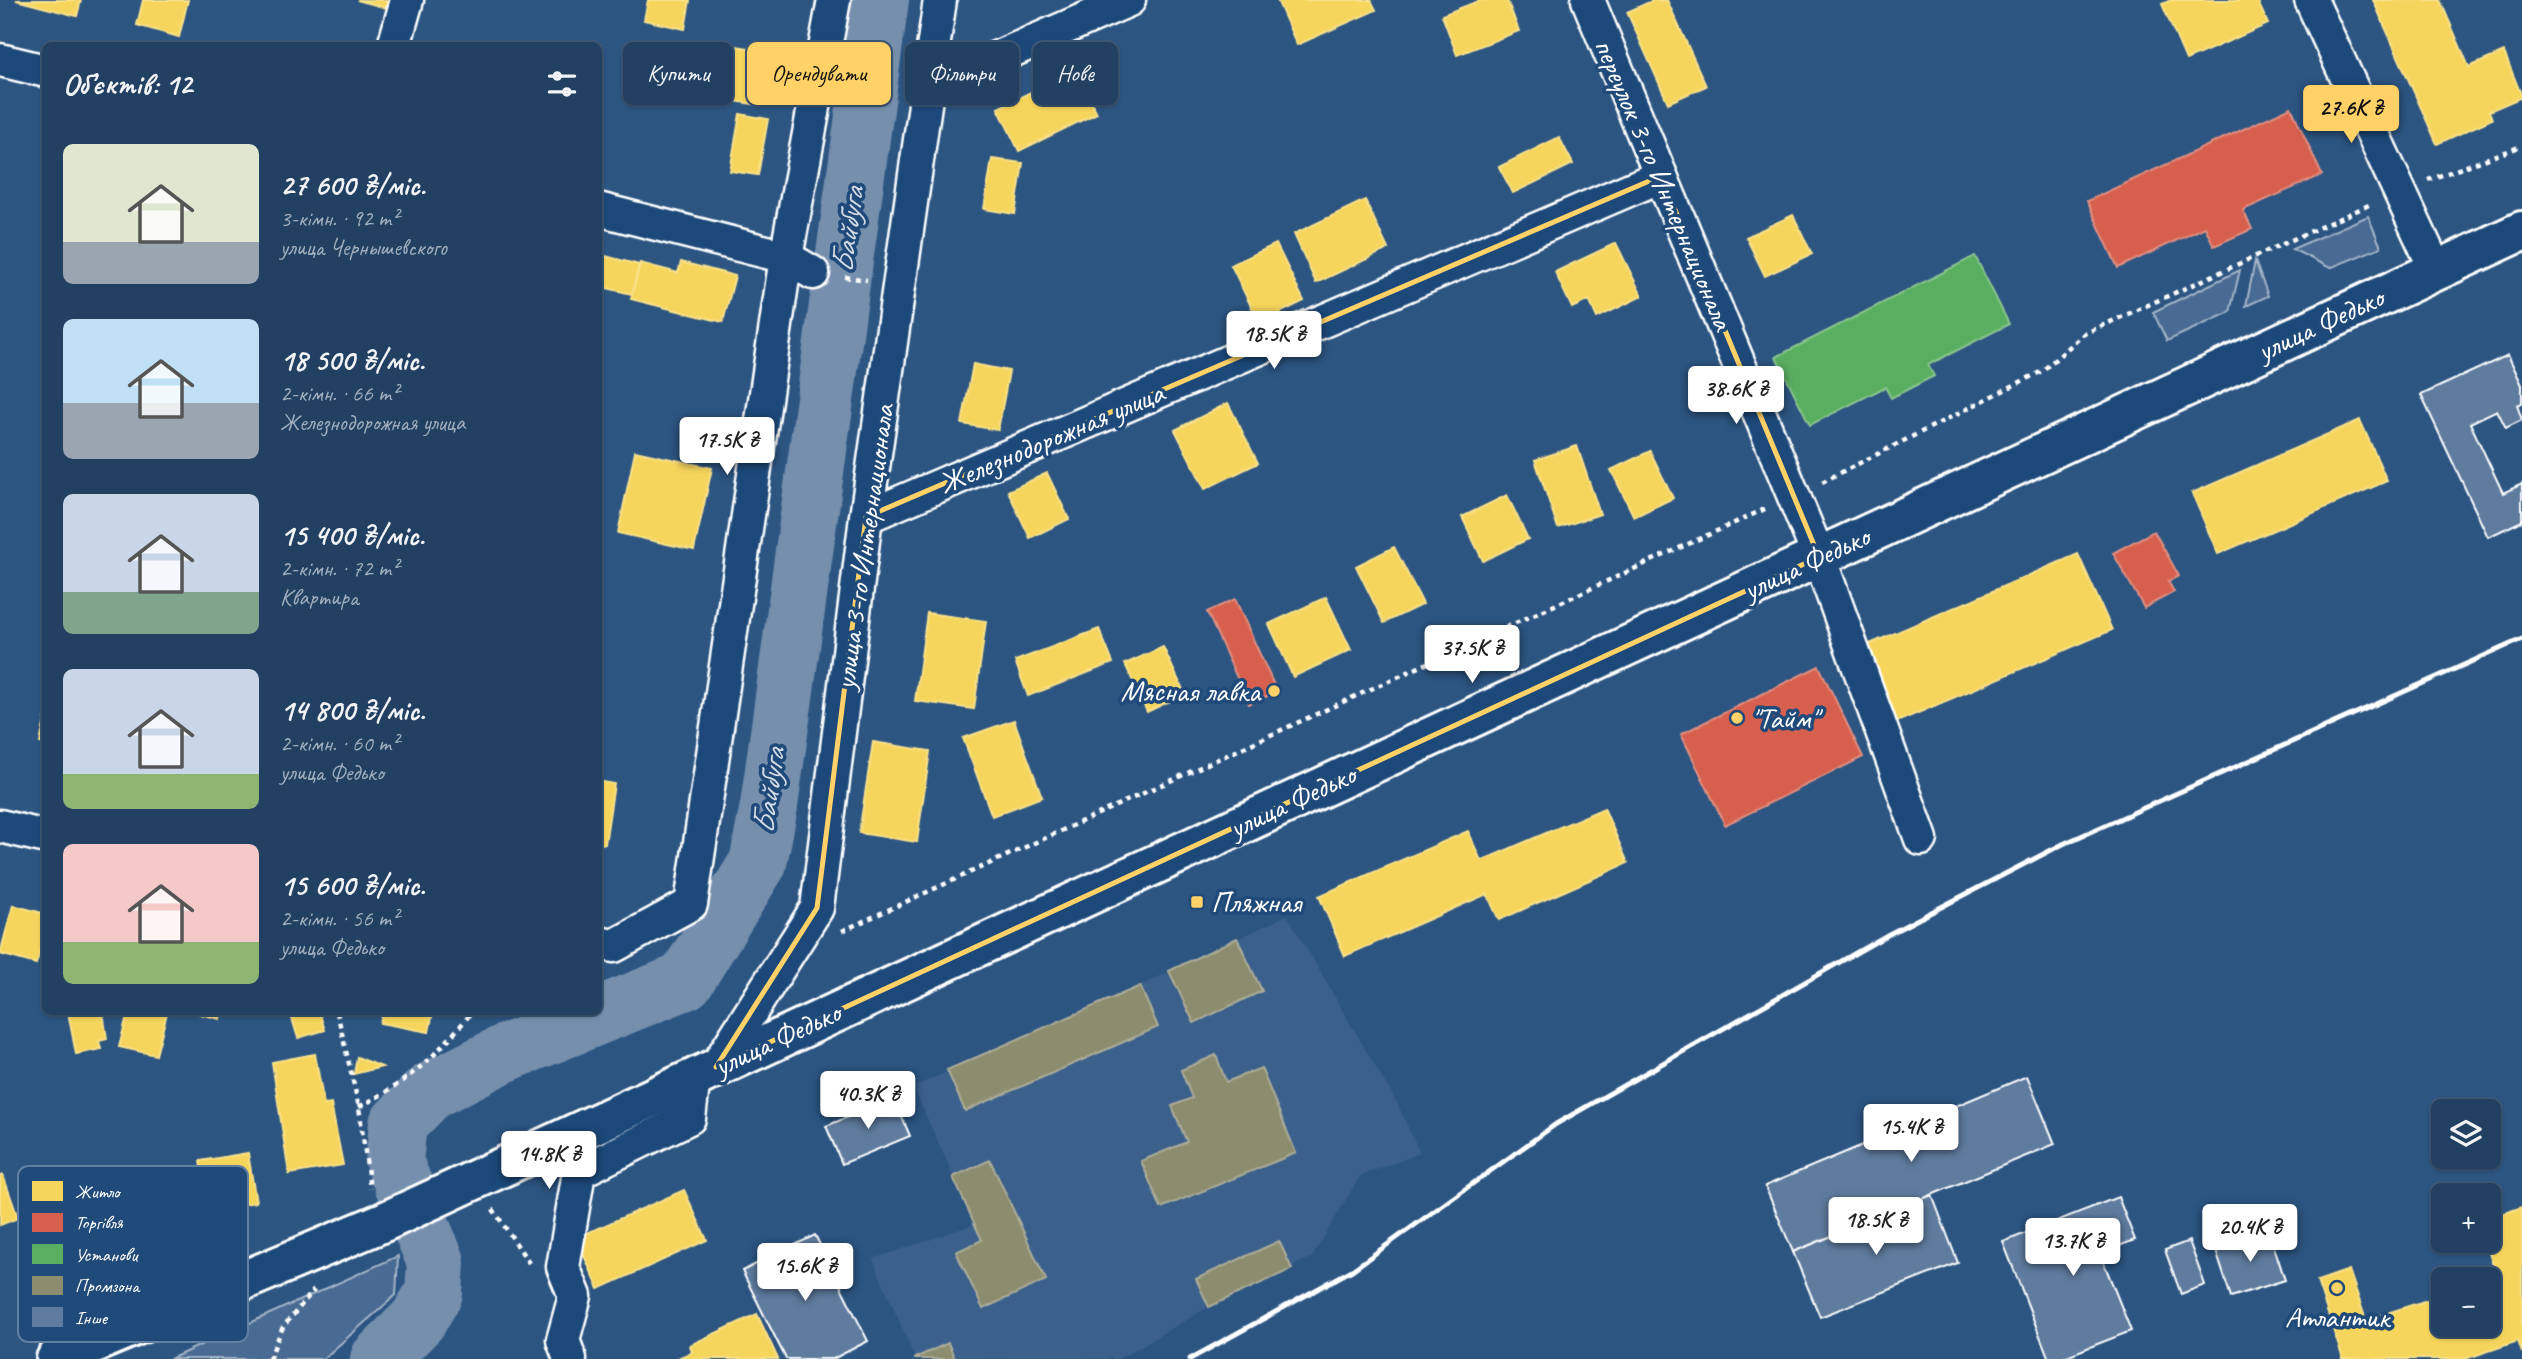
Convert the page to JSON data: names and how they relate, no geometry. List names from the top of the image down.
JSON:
{
  "streets": {
    "main road": ["улица Федько"],
    "street": ["переулок 3-го Интернационала", "Железнодорожная улица", "улица 3-го Интернационала"]
  },
  "crossings": [
    ["переулок 3-го Интернационала", "улица Федько"],
    ["переулок 3-го Интернационала", "Железнодорожная улица"],
    ["улица Федько", "улица 3-го Интернационала"],
    ["Железнодорожная улица", "улица 3-го Интернационала"]
  ],
  "water": ["Байбуга"],
  "places": {
    "other": ["Мясная лавка", "\"Тайм\"", "Атлантик"],
    "transit": ["Пляжная"]
  },
  "legend": [
    "Житло",
    "Торгівля",
    "Установи",
    "Промзона",
    "Інше"
  ],
  "page": {
    "chip": [
      "Купити",
      "Орендувати",
      "Фільтри",
      "Нове"
    ],
    "heading": "Об’єктів: 12",
    "price": [
      "27.6K ₴",
      "18.5K ₴",
      "38.6K ₴",
      "17.5K ₴",
      "37.5K ₴",
      "40.3K ₴",
      "15.4K ₴",
      "14.8K ₴",
      "18.5K ₴",
      "20.4K ₴",
      "13.7K ₴",
      "15.6K ₴"
    ],
    "list": [
      {
        "name": "27 600 ₴/міс.",
        "note": "3-кімн. · 92 m² · улица Чернышевского"
      },
      {
        "name": "18 500 ₴/міс.",
        "note": "2-кімн. · 66 m² · Железнодорожная улица"
      },
      {
        "name": "15 400 ₴/міс.",
        "note": "2-кімн. · 72 m² · Квартира"
      },
      {
        "name": "14 800 ₴/міс.",
        "note": "2-кімн. · 60 m² · улица Федько"
      },
      {
        "name": "15 600 ₴/міс.",
        "note": "2-кімн. · 56 m² · улица Федько"
      }
    ],
    "map_buttons": ["+", "−"]
  }
}
